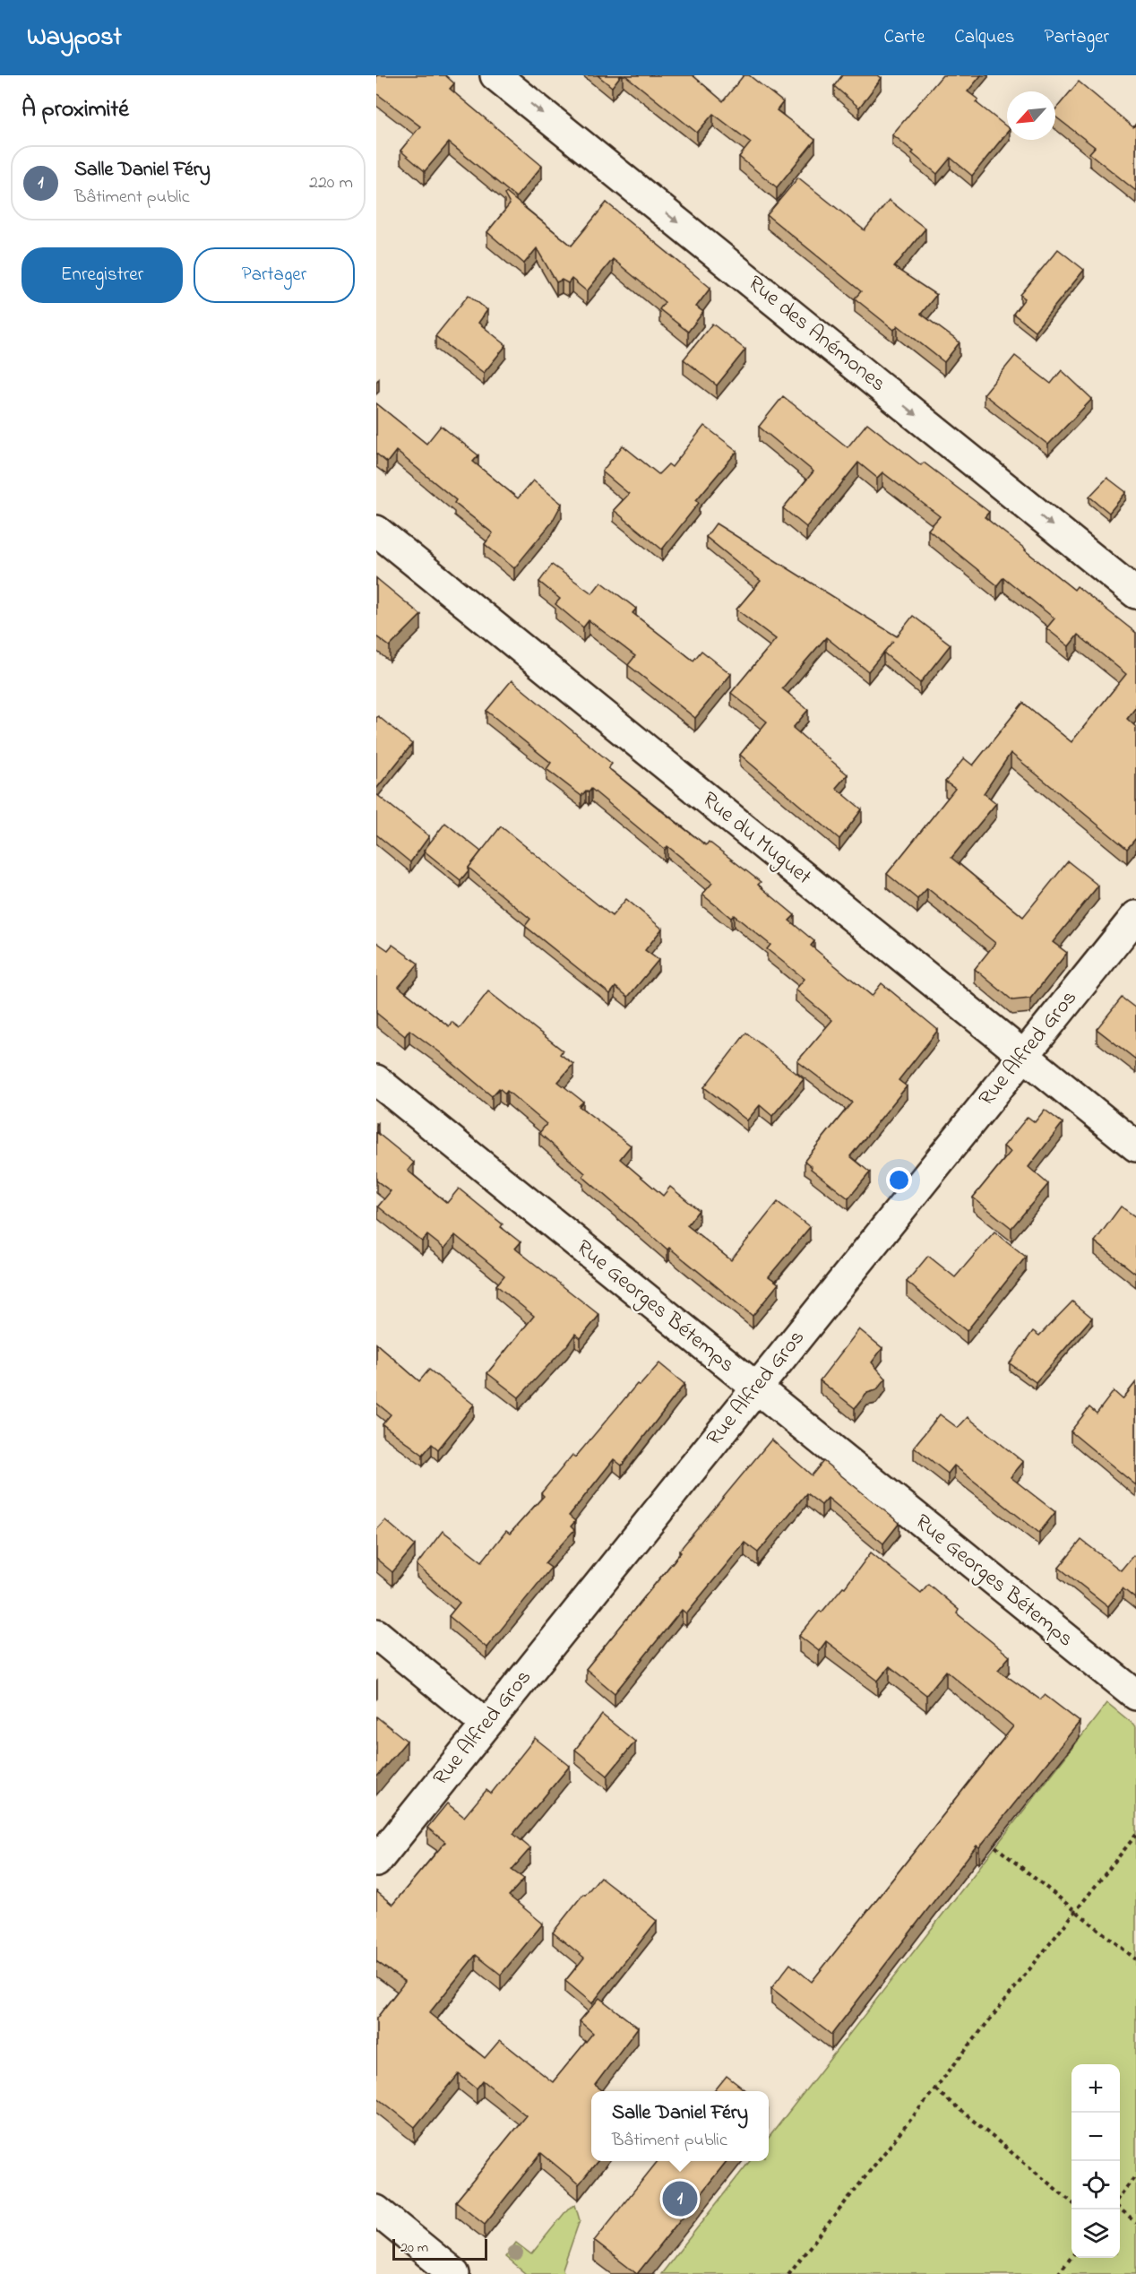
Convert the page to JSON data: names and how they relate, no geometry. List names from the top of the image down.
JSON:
{
  "streets": {
    "street": [
      "Rue des Anémones",
      "Rue du Muguet",
      "Rue Alfred Gros",
      "Rue Georges Bétemps"
    ]
  },
  "crossings": [
    ["Rue du Muguet", "Rue Alfred Gros"],
    ["Rue Alfred Gros", "Rue Georges Bétemps"]
  ],
  "one_way": ["Rue des Anémones"],
  "scale_bar": "20 m",
  "north": "bottom left",
  "page": {
    "header": "Waypost",
    "nav": ["Carte", "Calques", "Partager"],
    "heading": "À proximité",
    "list": [
      {
        "mark": "1",
        "name": "Salle Daniel Féry",
        "note": "Bâtiment public",
        "value": "220 m"
      }
    ],
    "buttons": ["Enregistrer", "Partager"],
    "map_buttons": ["+", "−"],
    "popup": ["Salle Daniel Féry", "Bâtiment public"],
    "pins": "1",
    "scale": "20 m"
  }
}
